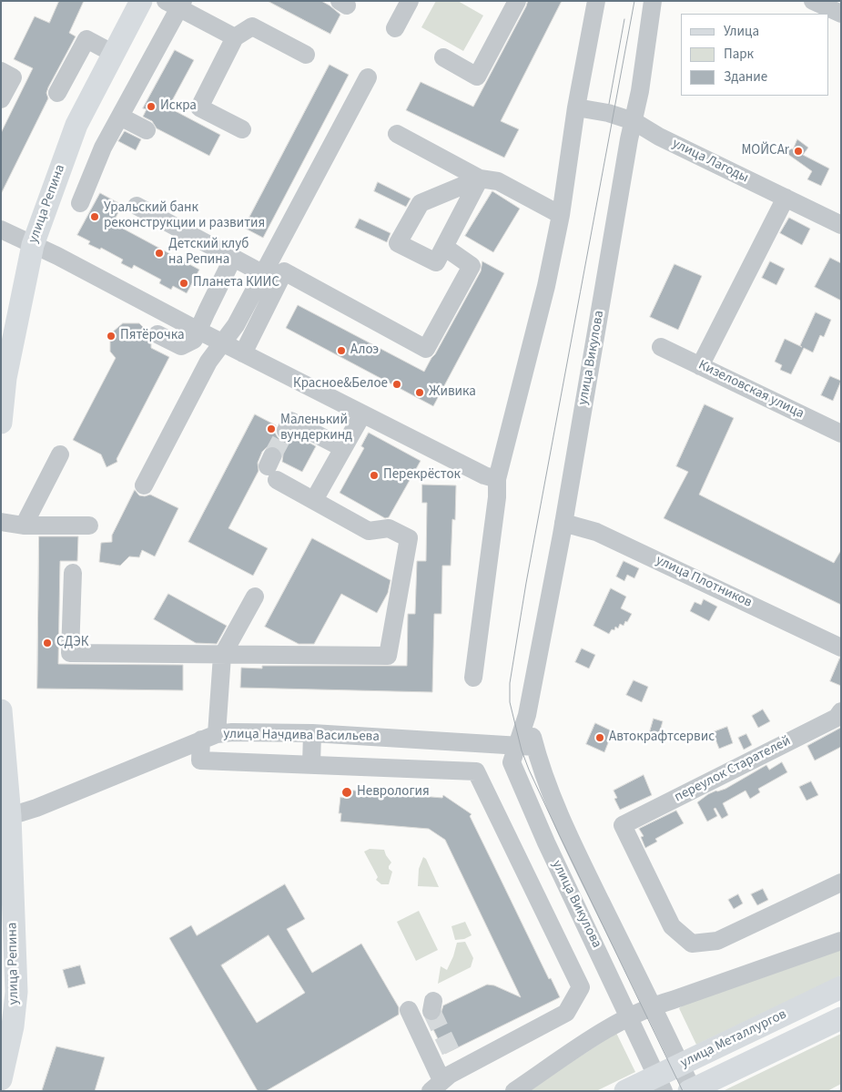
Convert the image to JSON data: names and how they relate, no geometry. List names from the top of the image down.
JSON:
{
  "streets": {
    "main road": ["улица Репина", "улица Металлургов"],
    "street": [
      "улица Лагоды",
      "улица Викулова",
      "Кизеловская улица",
      "улица Плотников",
      "улица Начдива Васильева",
      "переулок Старателей"
    ]
  },
  "crossings": [
    ["улица Лагоды", "улица Викулова"],
    ["улица Репина", "улица Начдива Васильева"],
    ["улица Викулова", "улица Плотников"],
    ["улица Викулова", "улица Начдива Васильева"],
    ["улица Викулова", "улица Металлургов"]
  ],
  "places": [
    "Искра",
    "МОЙCAr",
    "Уральский банк реконструкции и развития",
    "Детский клуб на Репина",
    "Планета КИИС",
    "Пятёрочка",
    "Алоэ",
    "Красное&Белое",
    "Живика",
    "Маленький вундеркинд",
    "Перекрёсток",
    "СДЭК",
    "Автокрафтсервис",
    "Неврология"
  ],
  "legend": ["Улица", "Парк", "Здание"]
}
